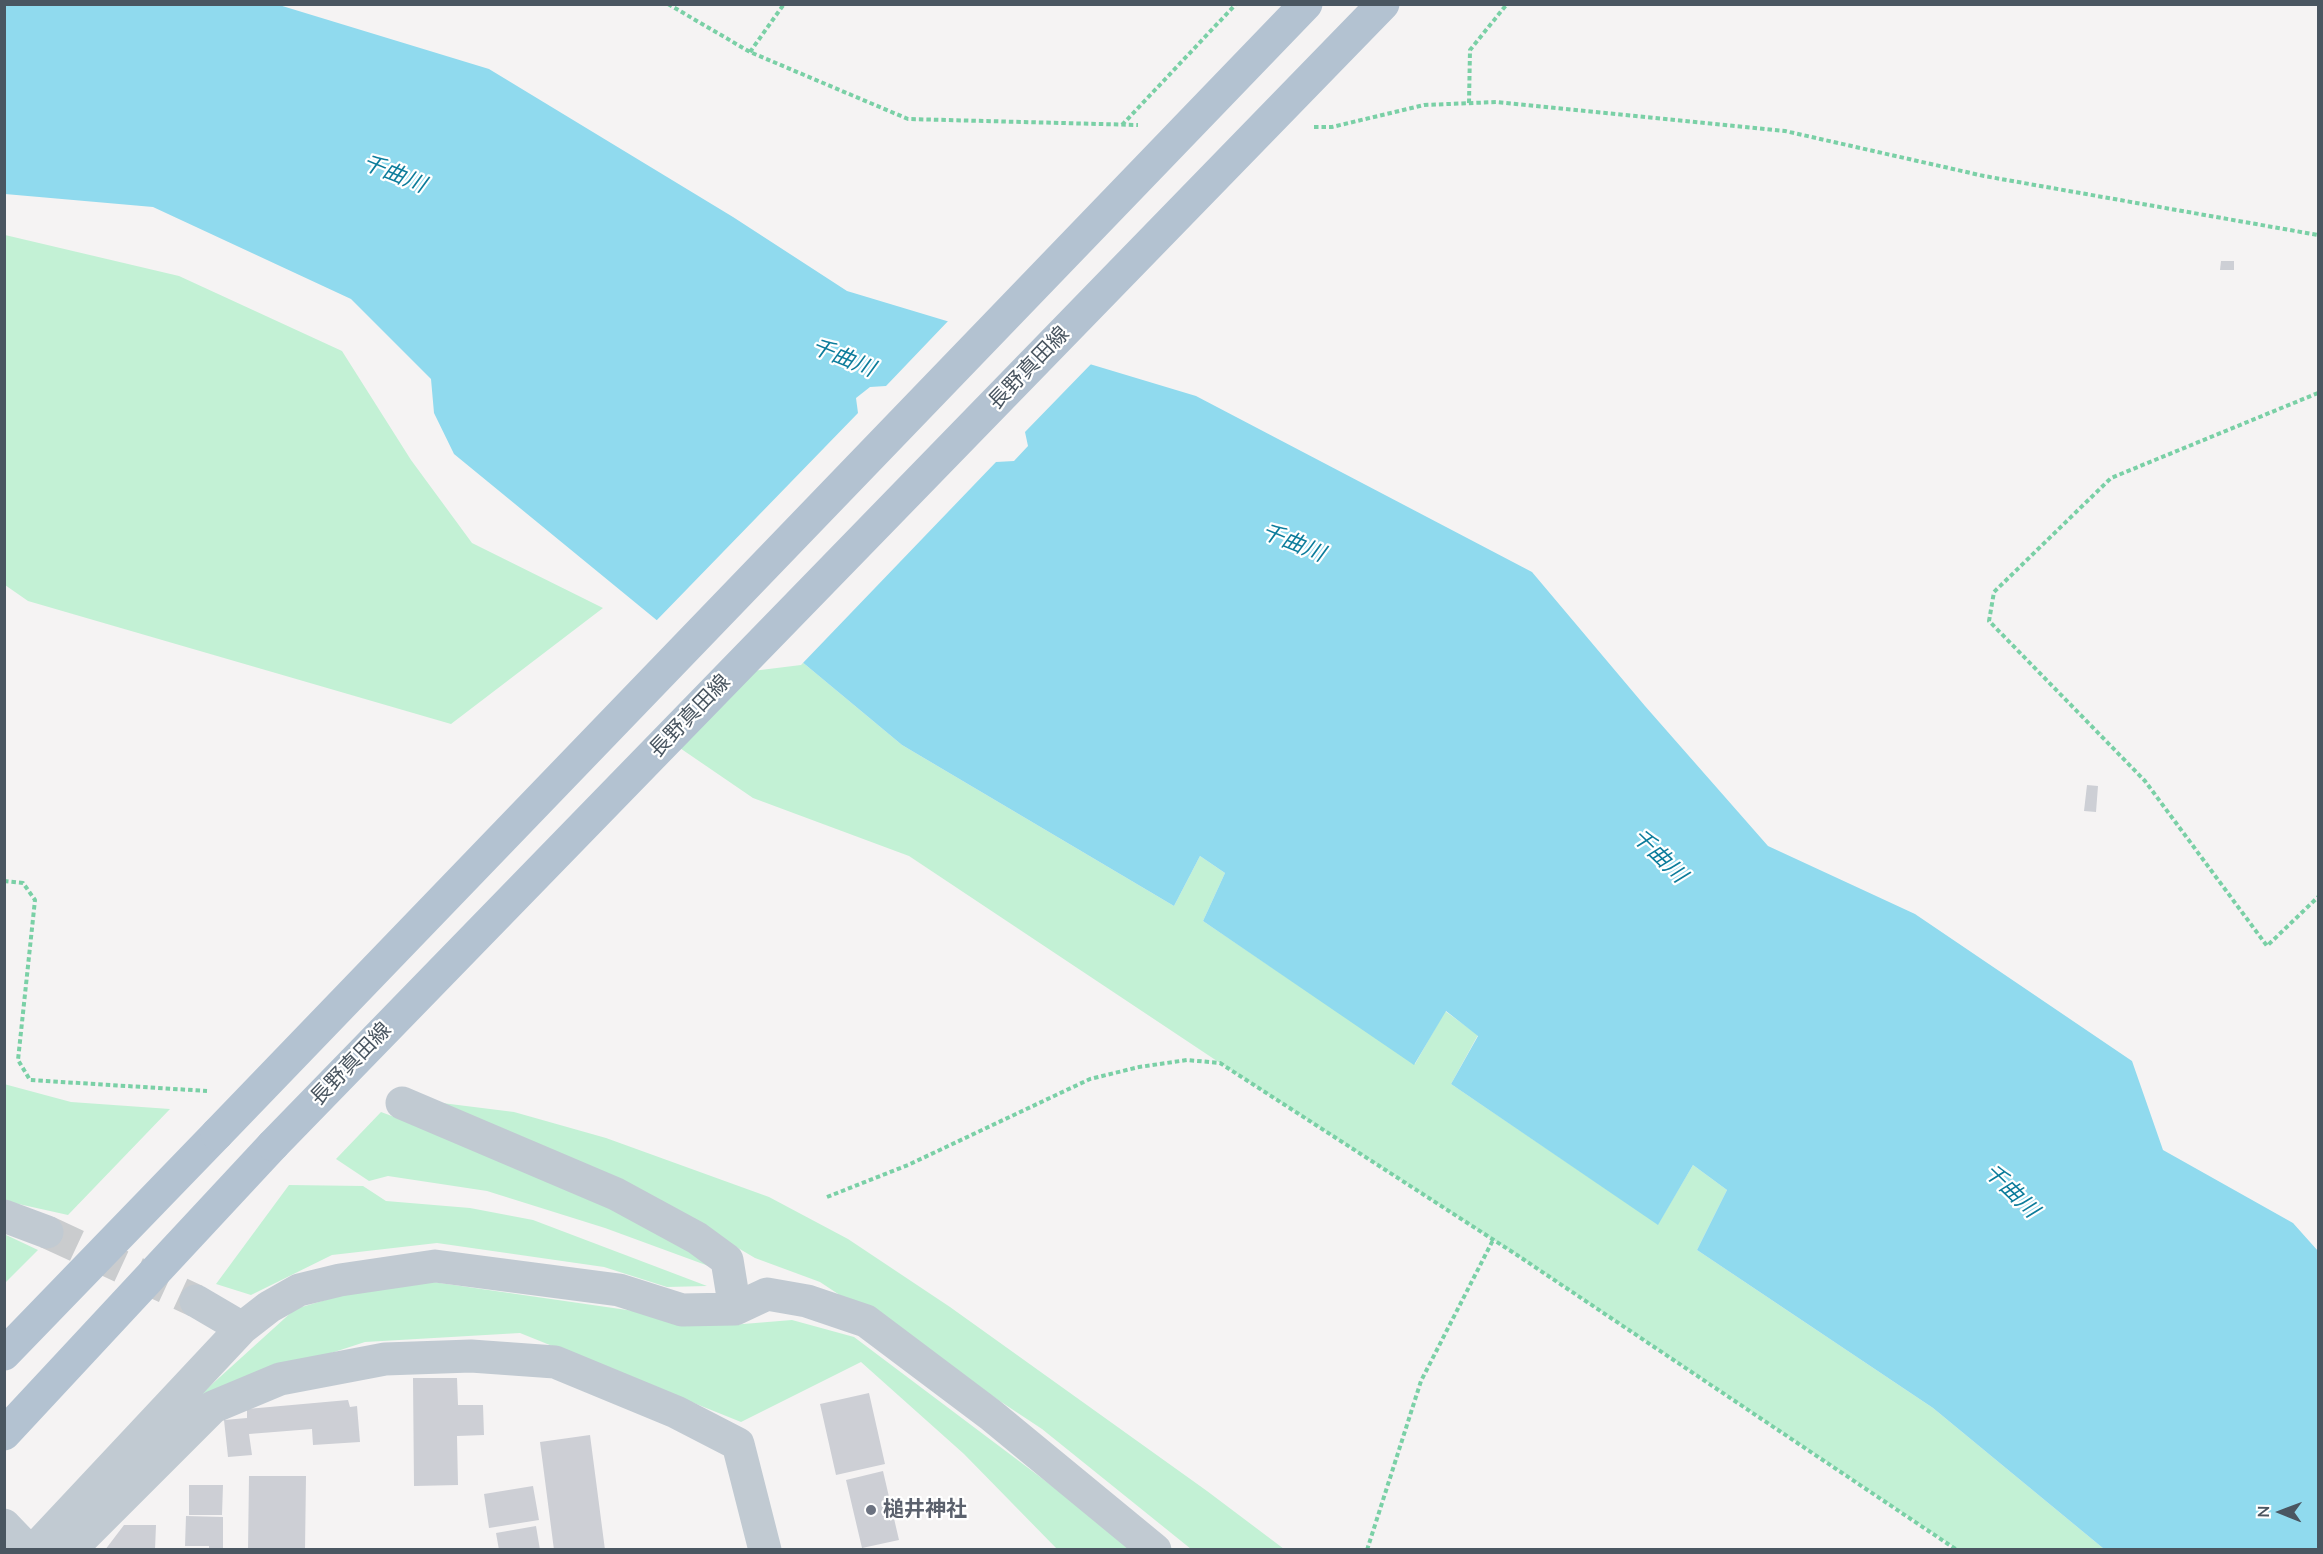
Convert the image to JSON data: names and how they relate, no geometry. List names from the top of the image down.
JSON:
{
  "streets": {
    "main road": ["長野真田線"]
  },
  "water": ["千曲川"],
  "places": ["槌井神社"],
  "north": "left"
}
